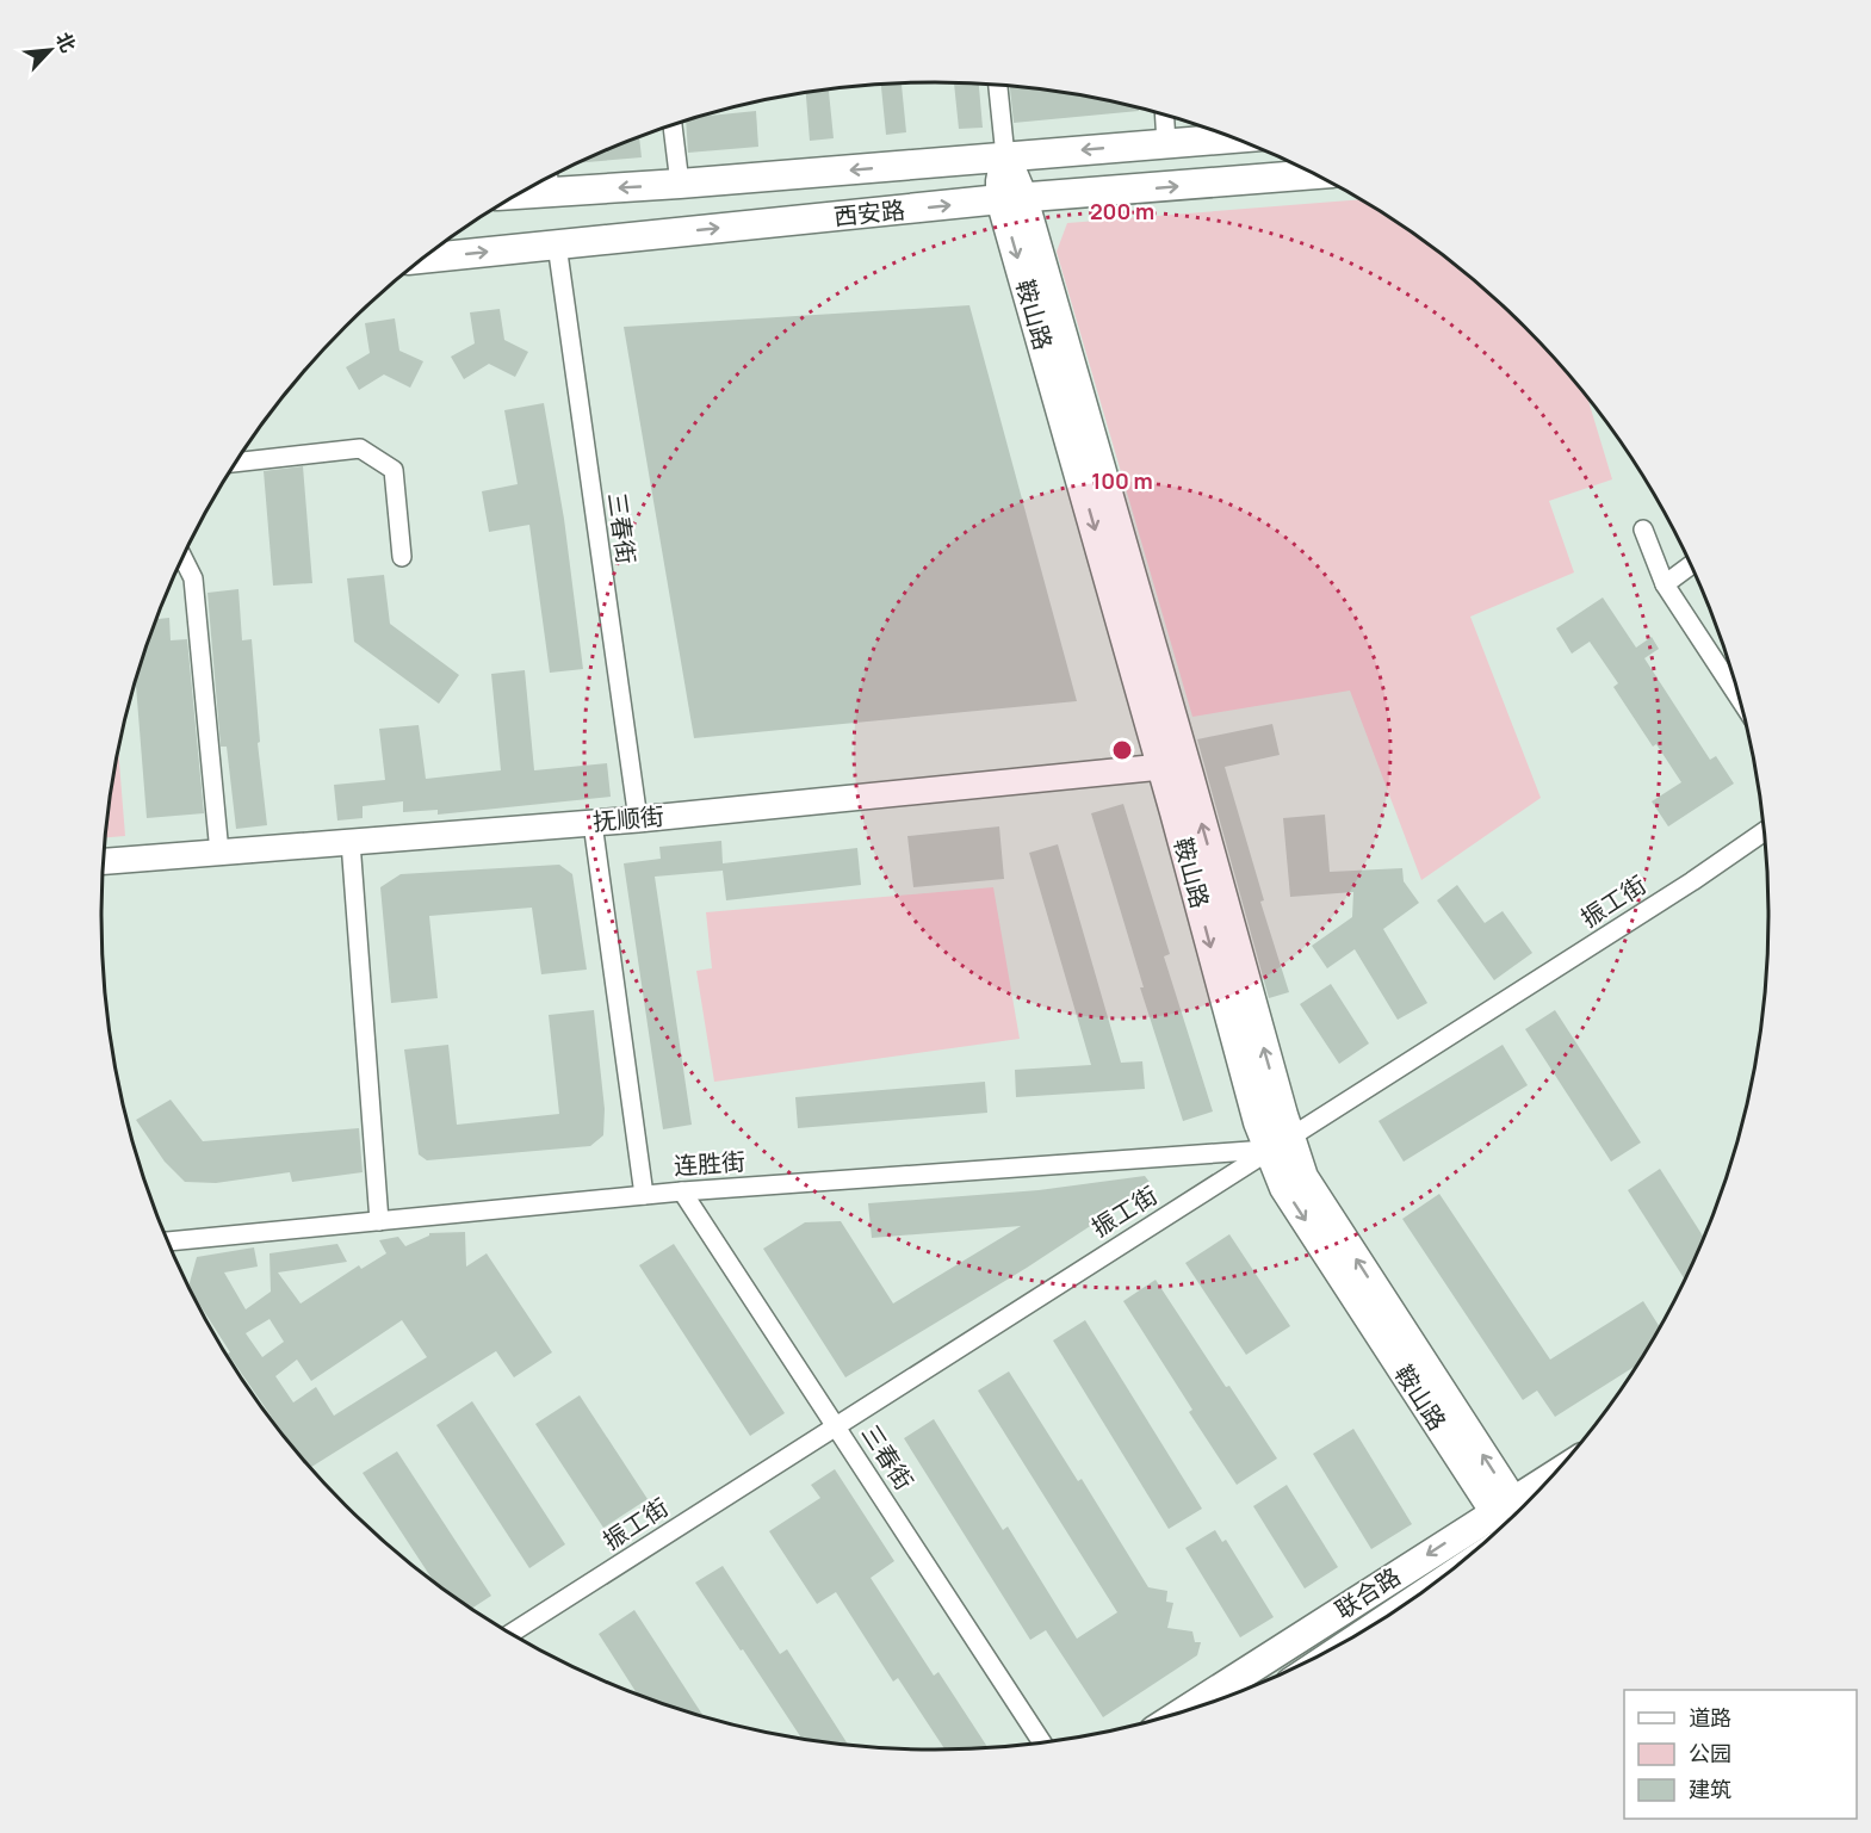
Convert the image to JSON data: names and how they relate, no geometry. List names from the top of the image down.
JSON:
{
  "streets": {
    "main road": ["西安路", "鞍山路", "联合路"],
    "street": [
      "三春街",
      "抚顺街",
      "振工街",
      "连胜街"
    ]
  },
  "crossings": [
    ["西安路", "鞍山路"],
    ["西安路", "三春街"],
    ["鞍山路", "抚顺街"],
    ["鞍山路", "振工街"],
    ["鞍山路", "连胜街"],
    ["鞍山路", "联合路"],
    ["三春街", "抚顺街"],
    ["三春街", "振工街"],
    ["三春街", "连胜街"],
    ["振工街", "连胜街"]
  ],
  "one_way": ["联合路"],
  "legend": ["道路", "公园", "建筑"],
  "north": "top right",
  "rings": ["200 m", "100 m"]
}
